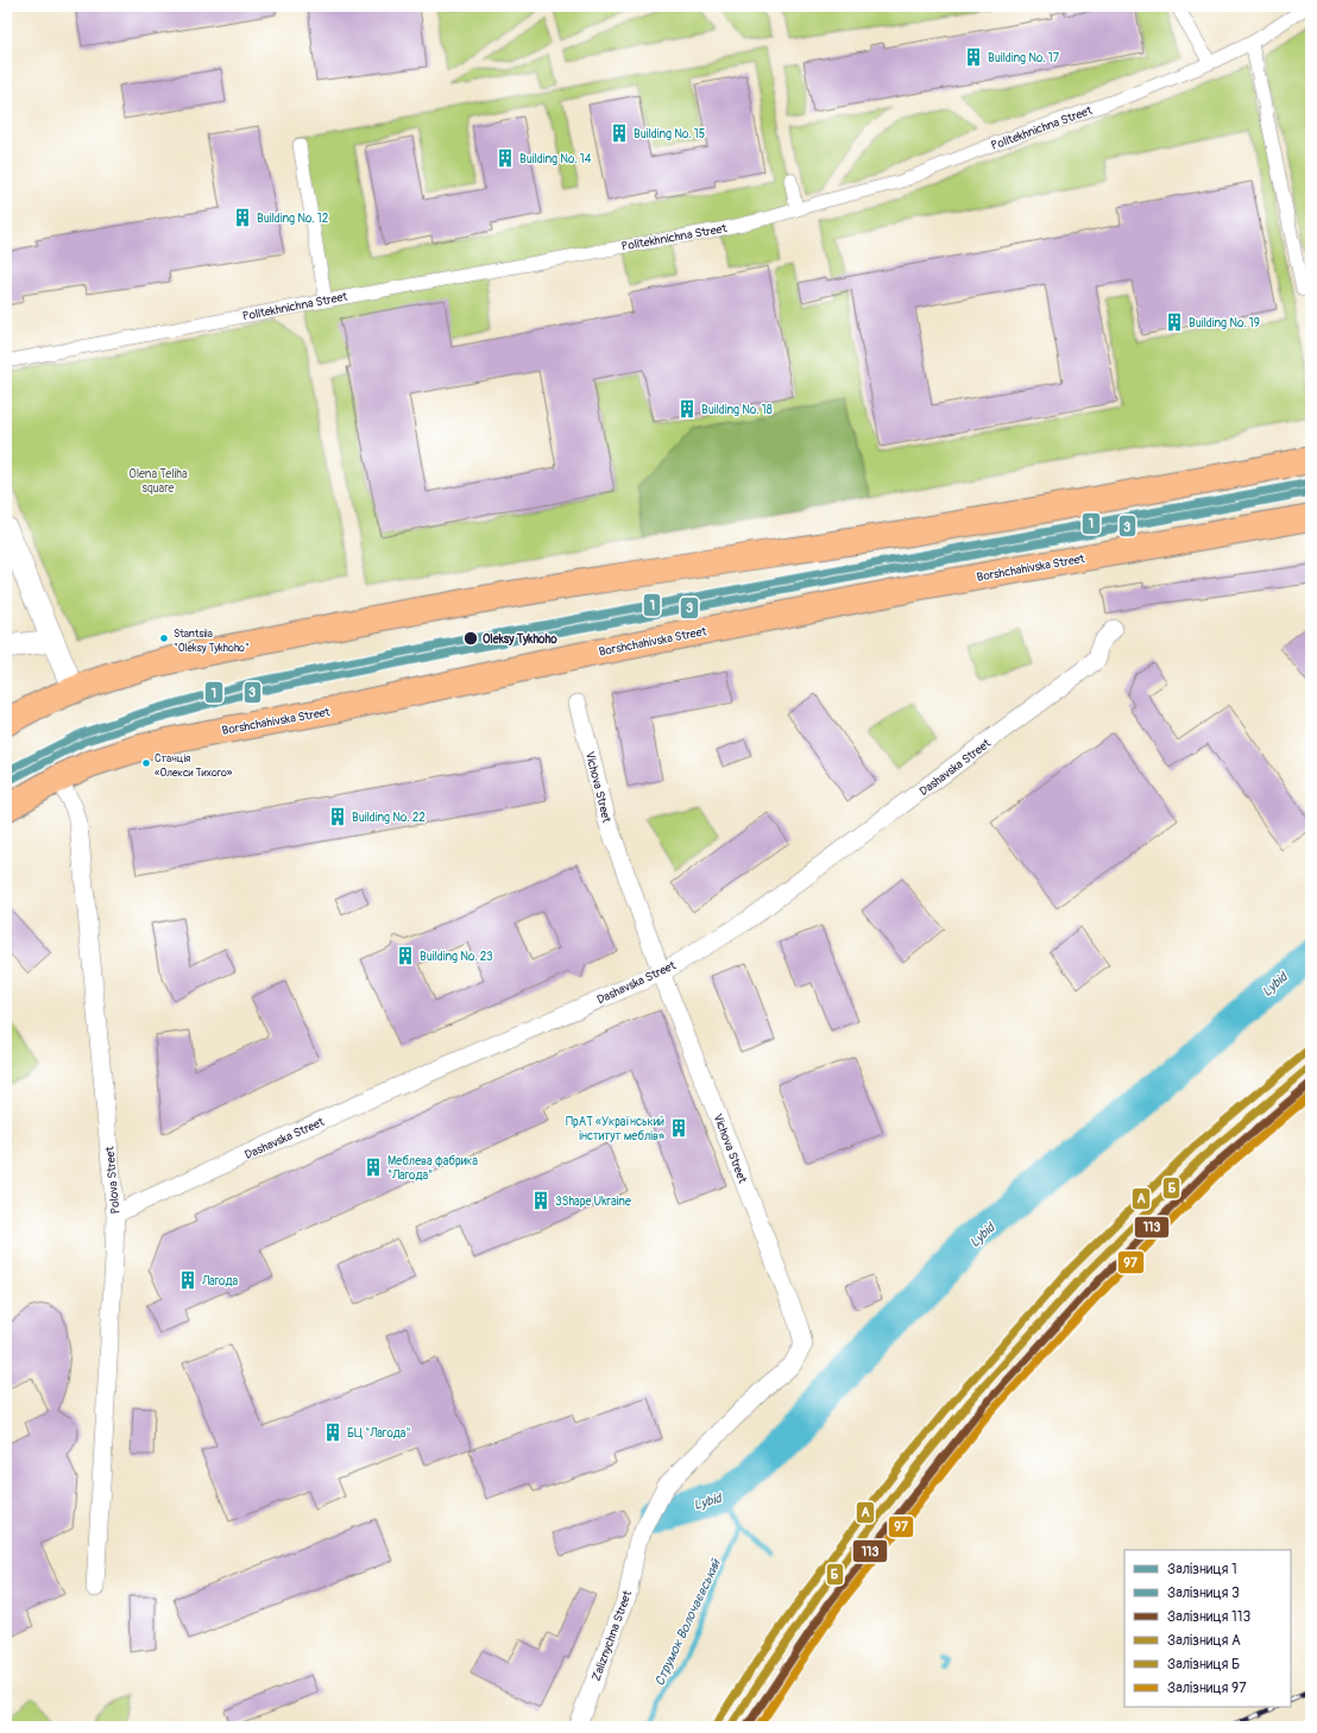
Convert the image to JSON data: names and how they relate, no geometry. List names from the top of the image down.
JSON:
{
  "streets": {
    "main road": ["Borshchahivska Street"],
    "street": [
      "Politekhnichna Street",
      "Dashavska Street",
      "Vichova Street",
      "Polova Street",
      "Zaliznychna Street"
    ]
  },
  "crossings": [
    ["Borshchahivska Street", "Polova Street"],
    ["Dashavska Street", "Vichova Street"],
    ["Dashavska Street", "Polova Street"],
    ["Vichova Street", "Zaliznychna Street"]
  ],
  "water": ["Lybid", "Струмок Волочаєвський"],
  "parks": ["Olena Teliha square"],
  "places": {
    "building": [
      "Building No. 17",
      "Building No. 15",
      "Building No. 14",
      "Building No. 12",
      "Building No. 19",
      "Building No. 18",
      "Building No. 22",
      "Building No. 23",
      "ПрАТ «Український інститут меблів»",
      "Меблева фабрика \"Лагода\"",
      "3Shape Ukraine",
      "Лагода",
      "БЦ \"Лагода\""
    ],
    "other": ["Stantsiia \"Oleksy Tykhoho\"", "Oleksy Tykhoho", "Станція «Олекси Тихого»"]
  },
  "lines": [
    "rail line 1",
    "rail line 3",
    "rail line A",
    "rail line Б",
    "rail line 113",
    "rail line 97"
  ],
  "legend": [
    "Залізниця 1",
    "Залізниця 3",
    "Залізниця 113",
    "Залізниця A",
    "Залізниця Б",
    "Залізниця 97"
  ]
}
